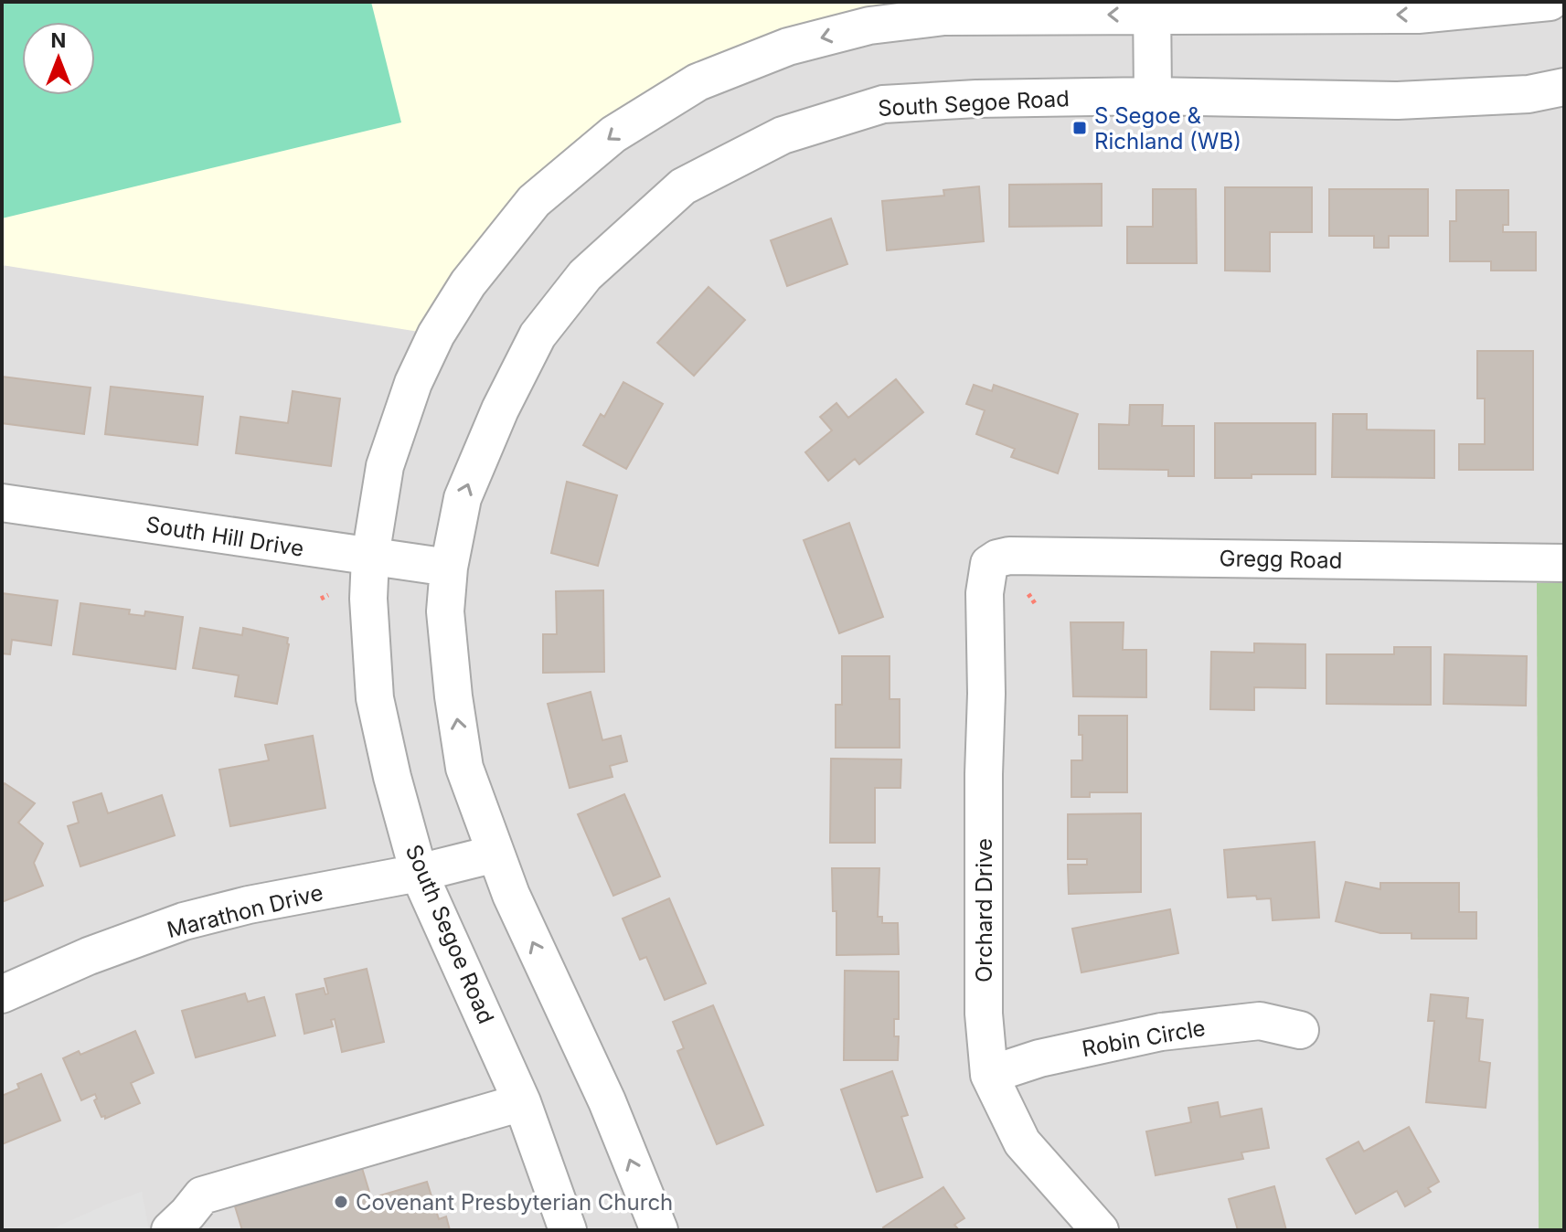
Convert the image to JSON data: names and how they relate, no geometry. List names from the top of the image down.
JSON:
{
  "streets": {
    "street": [
      "South Segoe Road",
      "South Hill Drive",
      "Gregg Road",
      "Orchard Drive",
      "Marathon Drive",
      "Robin Circle"
    ]
  },
  "crossings": [
    ["South Segoe Road", "South Hill Drive"],
    ["South Segoe Road", "Marathon Drive"],
    ["Gregg Road", "Orchard Drive"],
    ["Orchard Drive", "Robin Circle"]
  ],
  "places": {
    "transit": ["S Segoe & Richland (WB)"],
    "other": ["Covenant Presbyterian Church"]
  },
  "north": "top"
}
